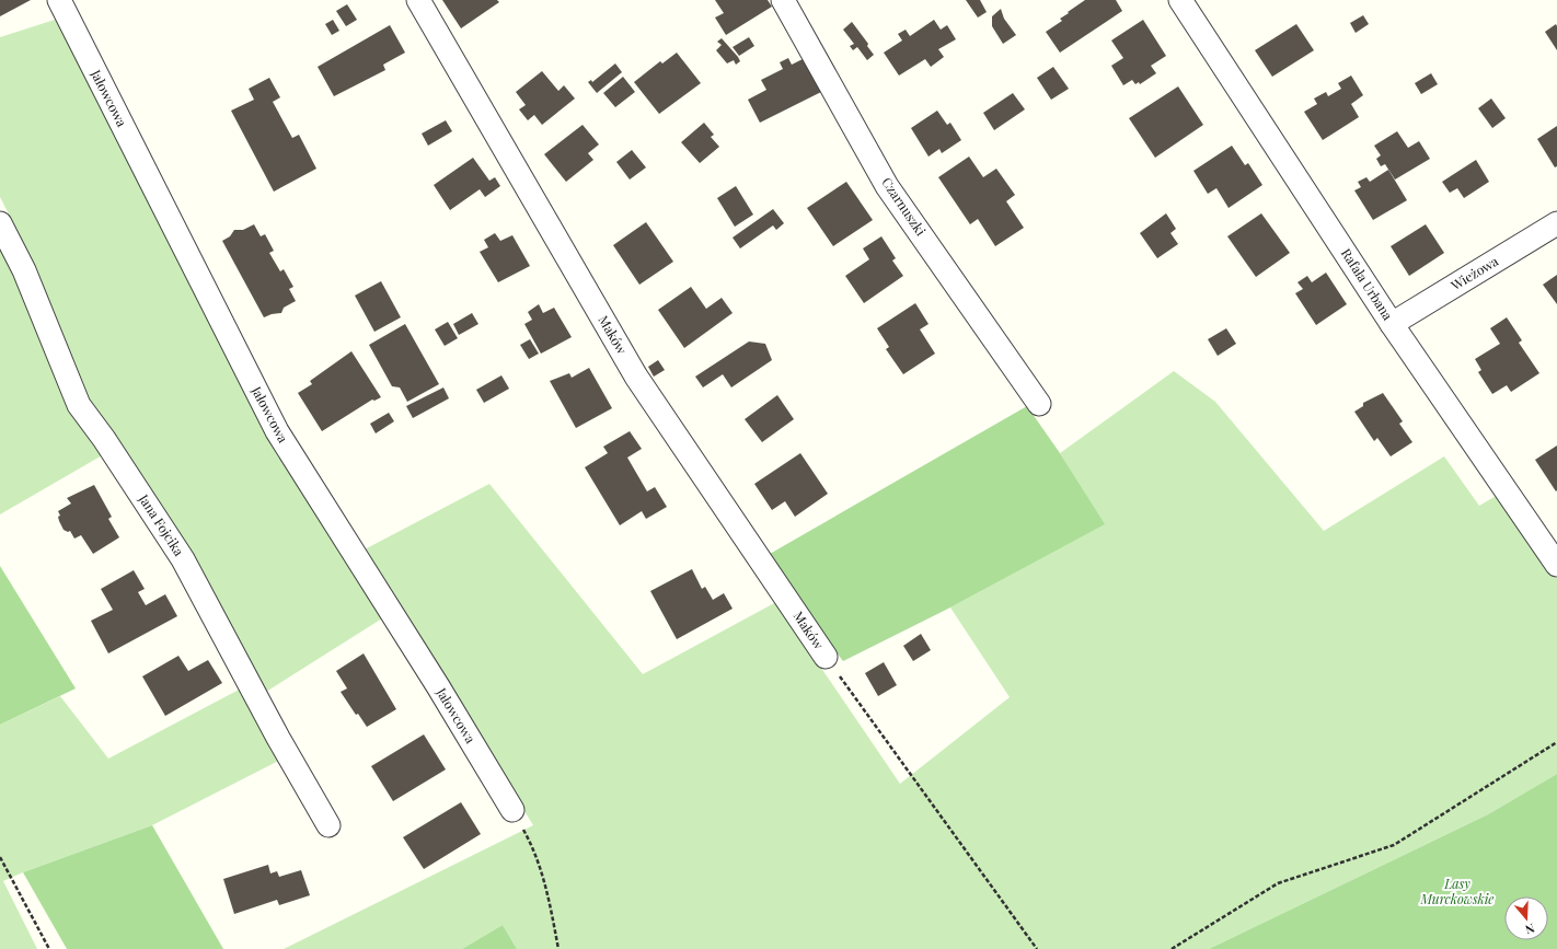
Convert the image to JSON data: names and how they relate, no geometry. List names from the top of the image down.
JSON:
{
  "streets": {
    "street": [
      "Jałowcowa",
      "Czarnuszki",
      "Wieżowa",
      "Rafała Urbana",
      "Maków",
      "Jana Fojcika"
    ]
  },
  "crossings": [
    ["Wieżowa", "Rafała Urbana"]
  ],
  "parks": ["Lasy Murckowskie"],
  "north": "bottom"
}
